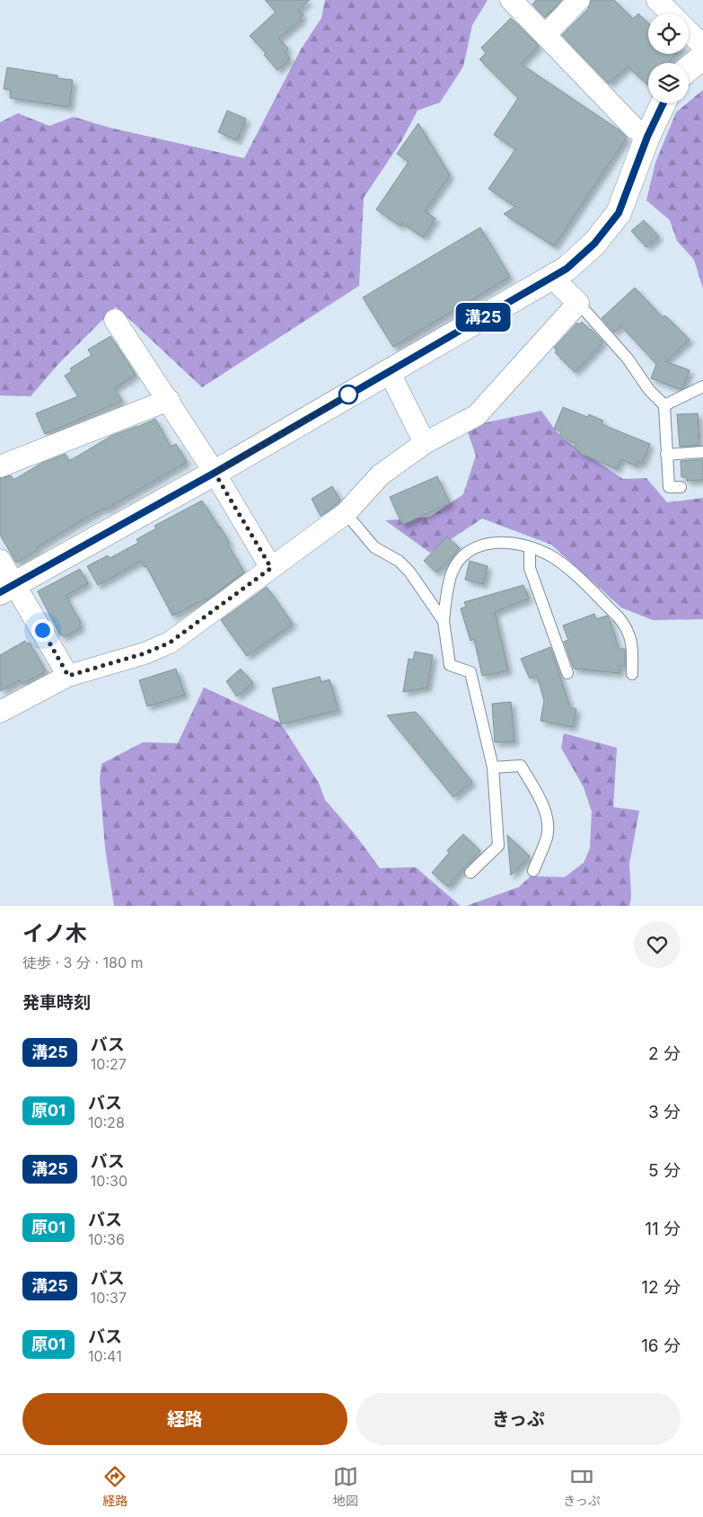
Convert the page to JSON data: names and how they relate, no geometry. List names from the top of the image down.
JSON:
{
  "lines": ["bus line 溝25"],
  "page": {
    "on_map": "溝25",
    "heading": [
      ["イノ木", "徒歩 · 3 分 · 180 m"],
      "発車時刻"
    ],
    "list": [
      {
        "mark": "溝25",
        "name": "バス",
        "note": "10:27",
        "value": "2 分"
      },
      {
        "mark": "原01",
        "name": "バス",
        "note": "10:28",
        "value": "3 分"
      },
      {
        "mark": "溝25",
        "name": "バス",
        "note": "10:30",
        "value": "5 分"
      },
      {
        "mark": "原01",
        "name": "バス",
        "note": "10:36",
        "value": "11 分"
      },
      {
        "mark": "溝25",
        "name": "バス",
        "note": "10:37",
        "value": "12 分"
      },
      {
        "mark": "原01",
        "name": "バス",
        "note": "10:41",
        "value": "16 分"
      }
    ],
    "buttons": ["経路", "きっぷ"],
    "tabs": ["経路", "地図", "きっぷ"]
  }
}
